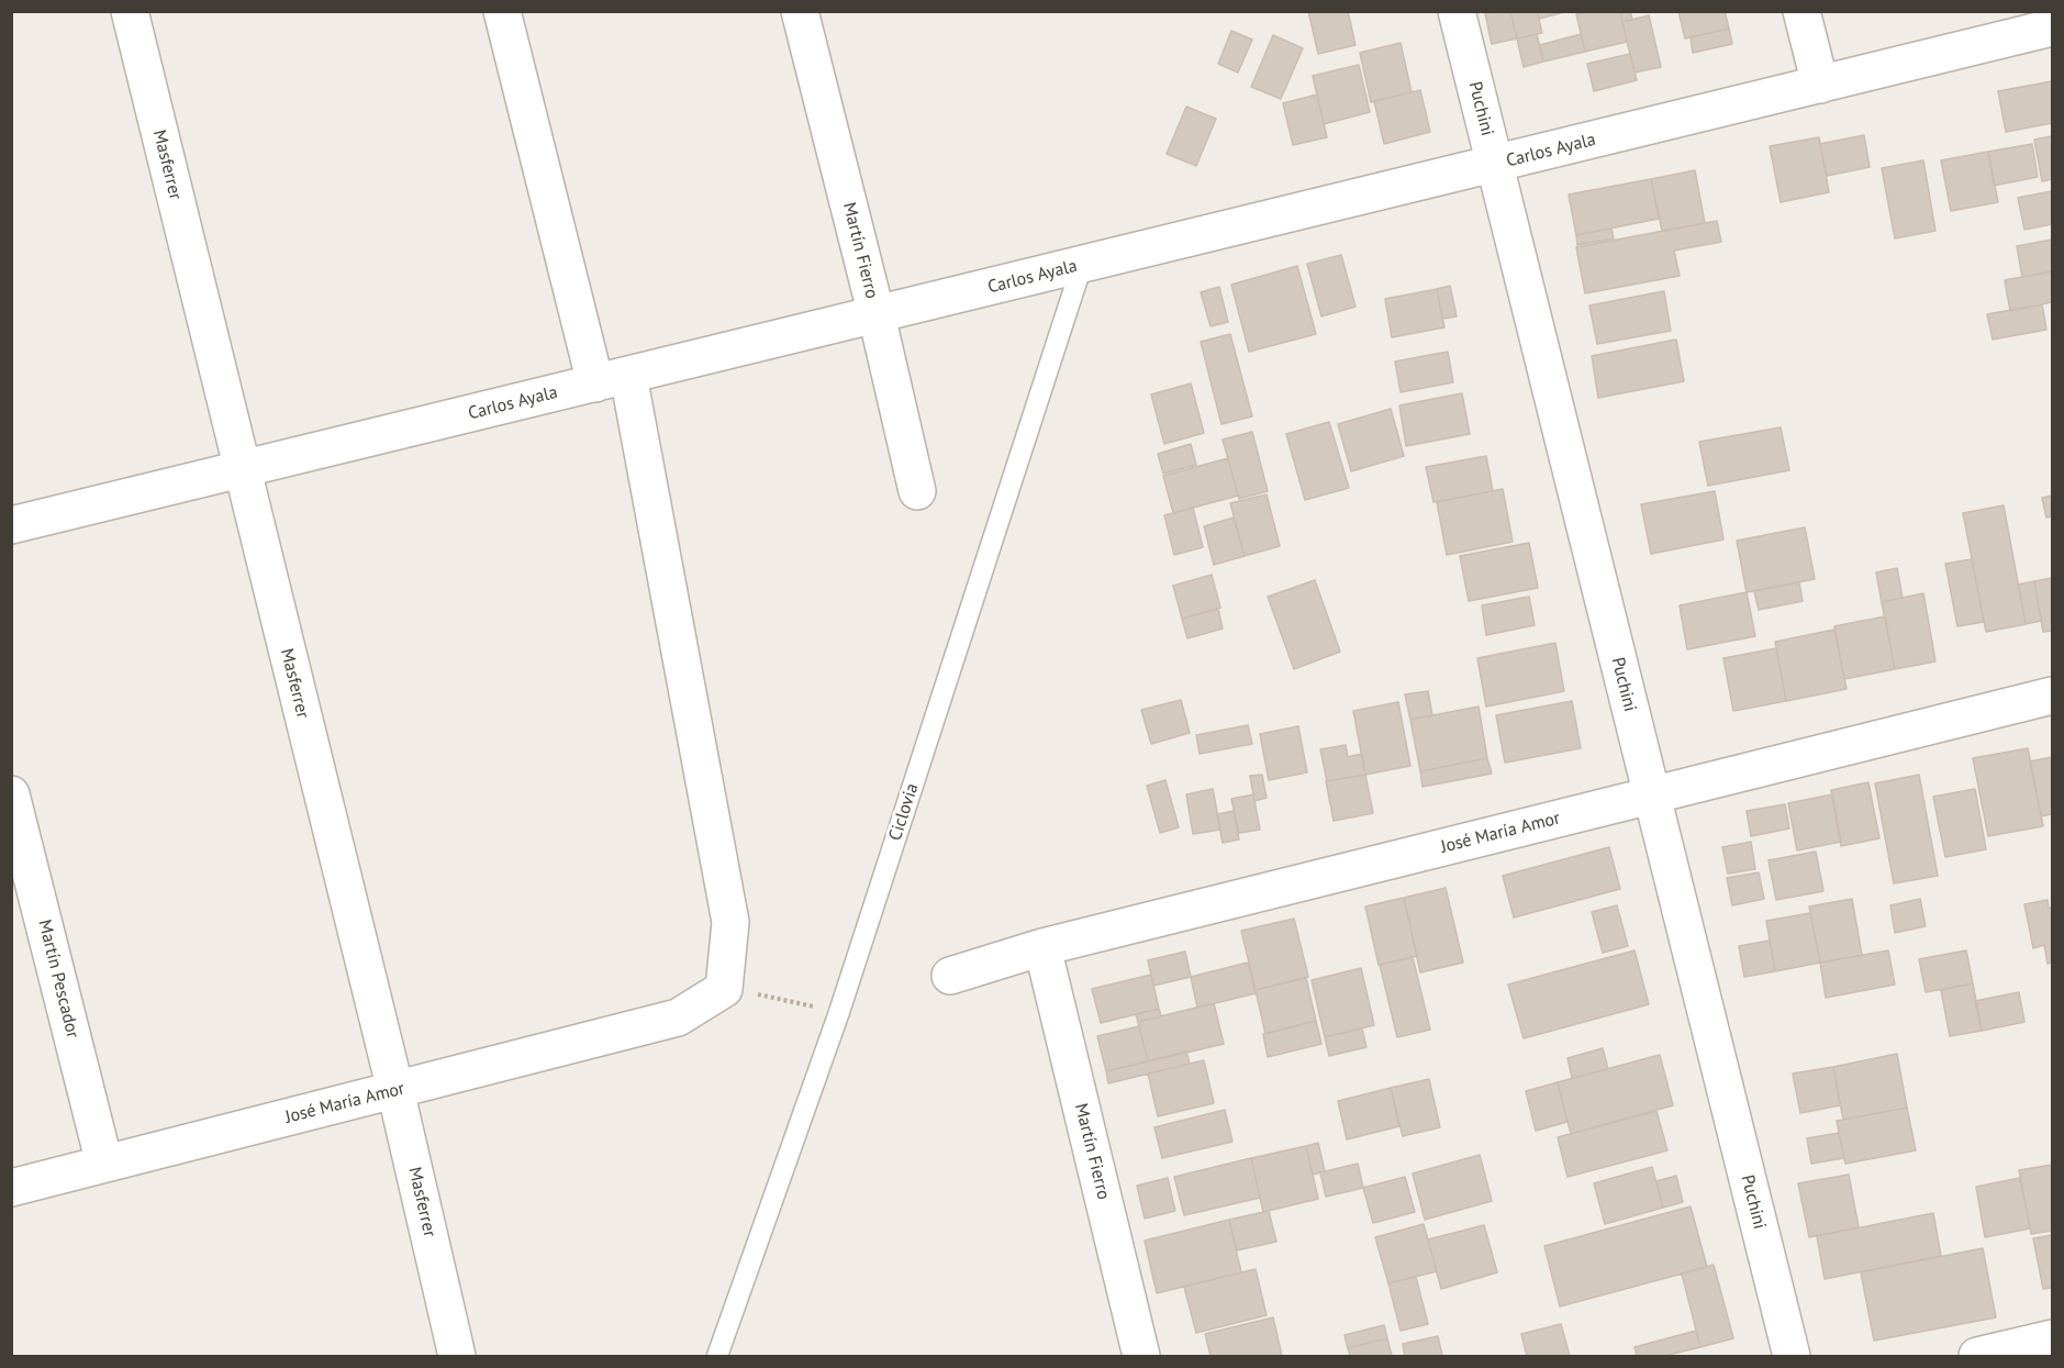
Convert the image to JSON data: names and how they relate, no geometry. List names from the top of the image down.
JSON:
{
  "streets": {
    "street": [
      "Puchini",
      "Carlos Ayala",
      "Masferrer",
      "Martín Fierro",
      "José María Amor",
      "Martín Pescador"
    ],
    "lane": ["Ciclovia"]
  },
  "crossings": [
    ["Puchini", "Carlos Ayala"],
    ["Puchini", "José María Amor"],
    ["Carlos Ayala", "Masferrer"],
    ["Carlos Ayala", "Martín Fierro"],
    ["Carlos Ayala", "Ciclovia"],
    ["Masferrer", "José María Amor"],
    ["Martín Fierro", "José María Amor"],
    ["José María Amor", "Martín Pescador"]
  ]
}
